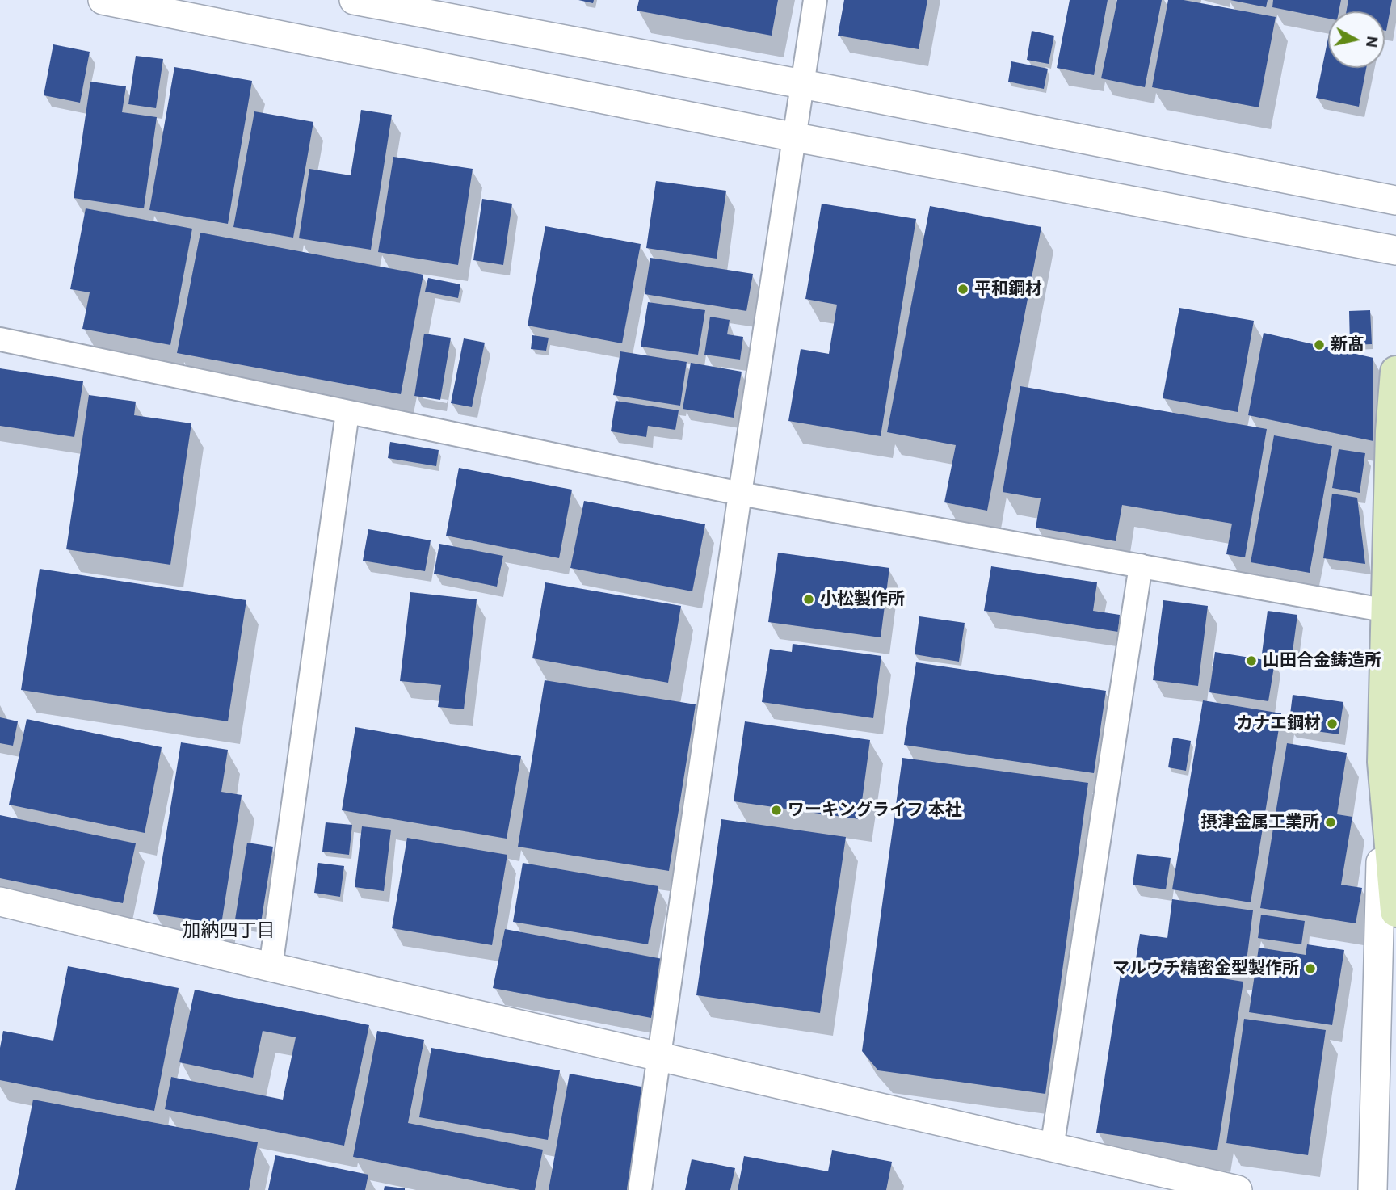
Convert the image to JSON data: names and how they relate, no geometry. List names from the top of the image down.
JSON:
{
  "districts": ["加納四丁目"],
  "places": [
    "平和鋼材",
    "新髙",
    "小松製作所",
    "山田合金鋳造所",
    "カナエ鋼材",
    "ワーキングライフ 本社",
    "摂津金属工業所",
    "マルウチ精密金型製作所"
  ],
  "north": "right"
}
